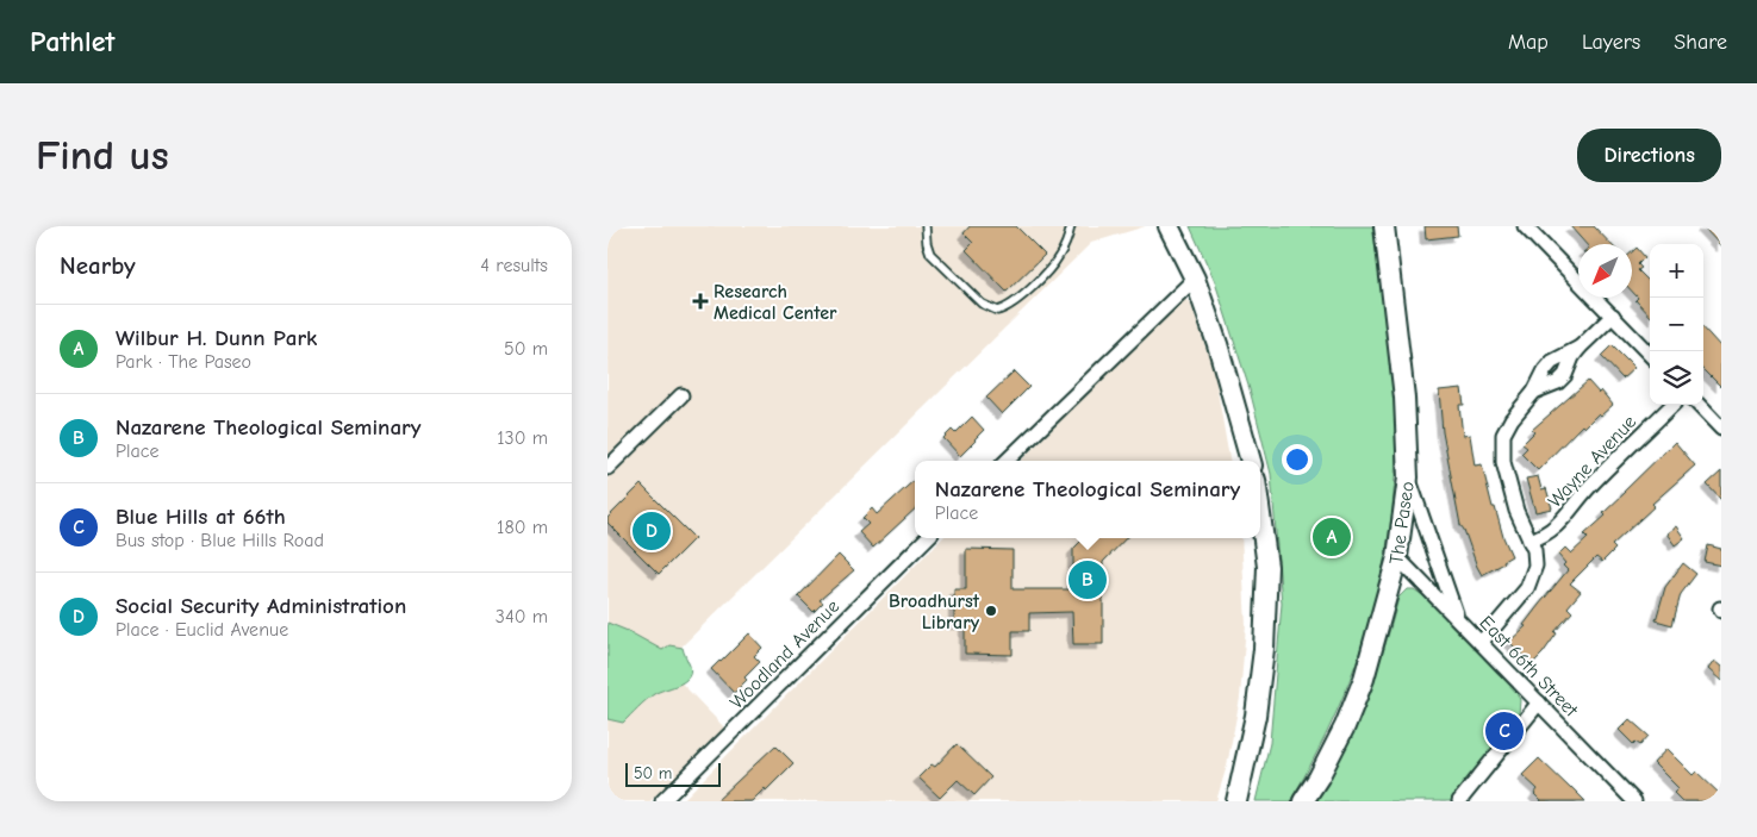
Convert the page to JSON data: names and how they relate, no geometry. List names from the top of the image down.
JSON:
{
  "streets": {
    "main road": ["The Paseo"],
    "street": ["Wayne Avenue", "Woodland Avenue", "East 66th Street"]
  },
  "crossings": [
    ["The Paseo", "East 66th Street"]
  ],
  "places": {
    "health": ["Research Medical Center"],
    "other": ["Broadhurst Library"]
  },
  "scale_bar": "50 m",
  "north": "bottom left",
  "page": {
    "header": "Pathlet",
    "nav": ["Map", "Layers", "Share"],
    "buttons": "Directions",
    "title": "Find us",
    "heading": ["Nearby", "4 results"],
    "map_buttons": ["+", "−"],
    "list": [
      {
        "mark": "A",
        "name": "Wilbur H. Dunn Park",
        "note": "Park · The Paseo",
        "value": "50 m"
      },
      {
        "mark": "B",
        "name": "Nazarene Theological Seminary",
        "note": "Place",
        "value": "130 m"
      },
      {
        "mark": "C",
        "name": "Blue Hills at 66th",
        "note": "Bus stop · Blue Hills Road",
        "value": "180 m"
      },
      {
        "mark": "D",
        "name": "Social Security Administration",
        "note": "Place · Euclid Avenue",
        "value": "340 m"
      }
    ],
    "popup": ["Nazarene Theological Seminary", "Place"],
    "pins": [
      "D",
      "A",
      "B",
      "C"
    ],
    "scale": "50 m"
  }
}
